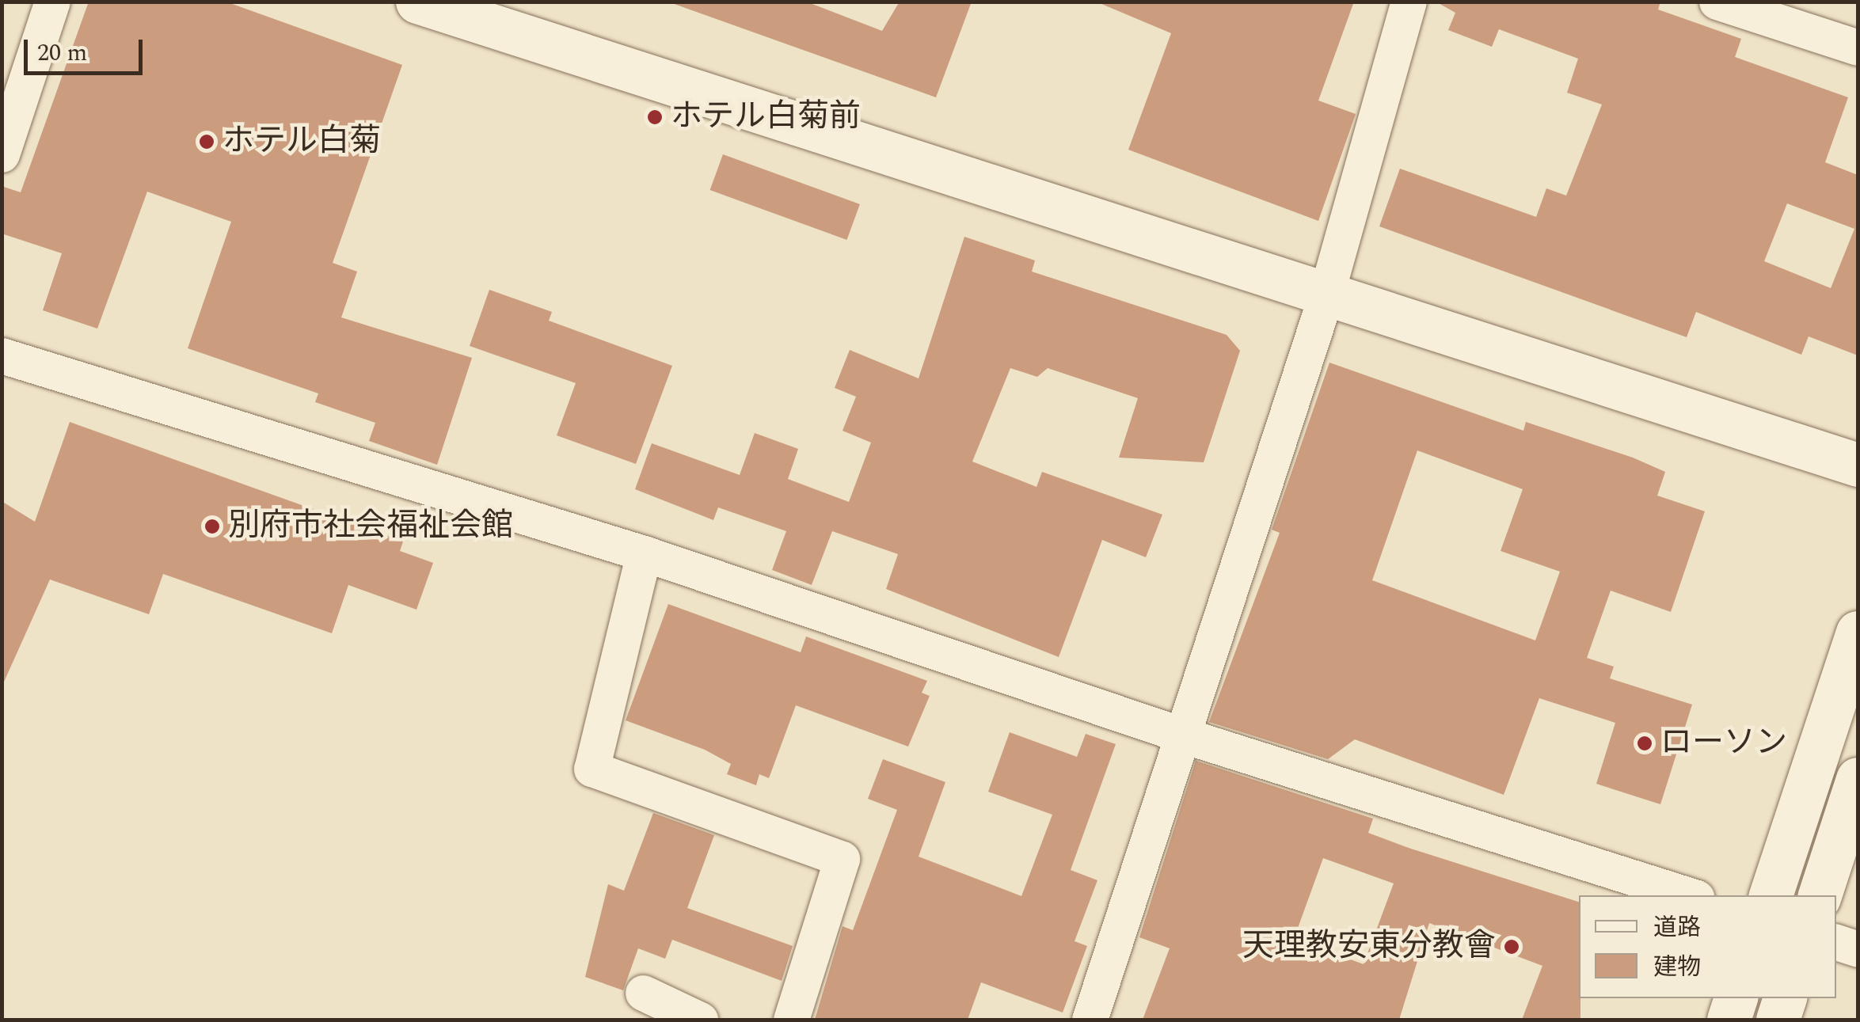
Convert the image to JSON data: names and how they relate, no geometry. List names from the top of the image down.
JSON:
{
  "places": [
    "ホテル白菊前",
    "ホテル白菊",
    "別府市社会福祉会館",
    "ローソン",
    "天理教安東分教會"
  ],
  "legend": ["道路", "建物"],
  "scale_bar": "20 m"
}
